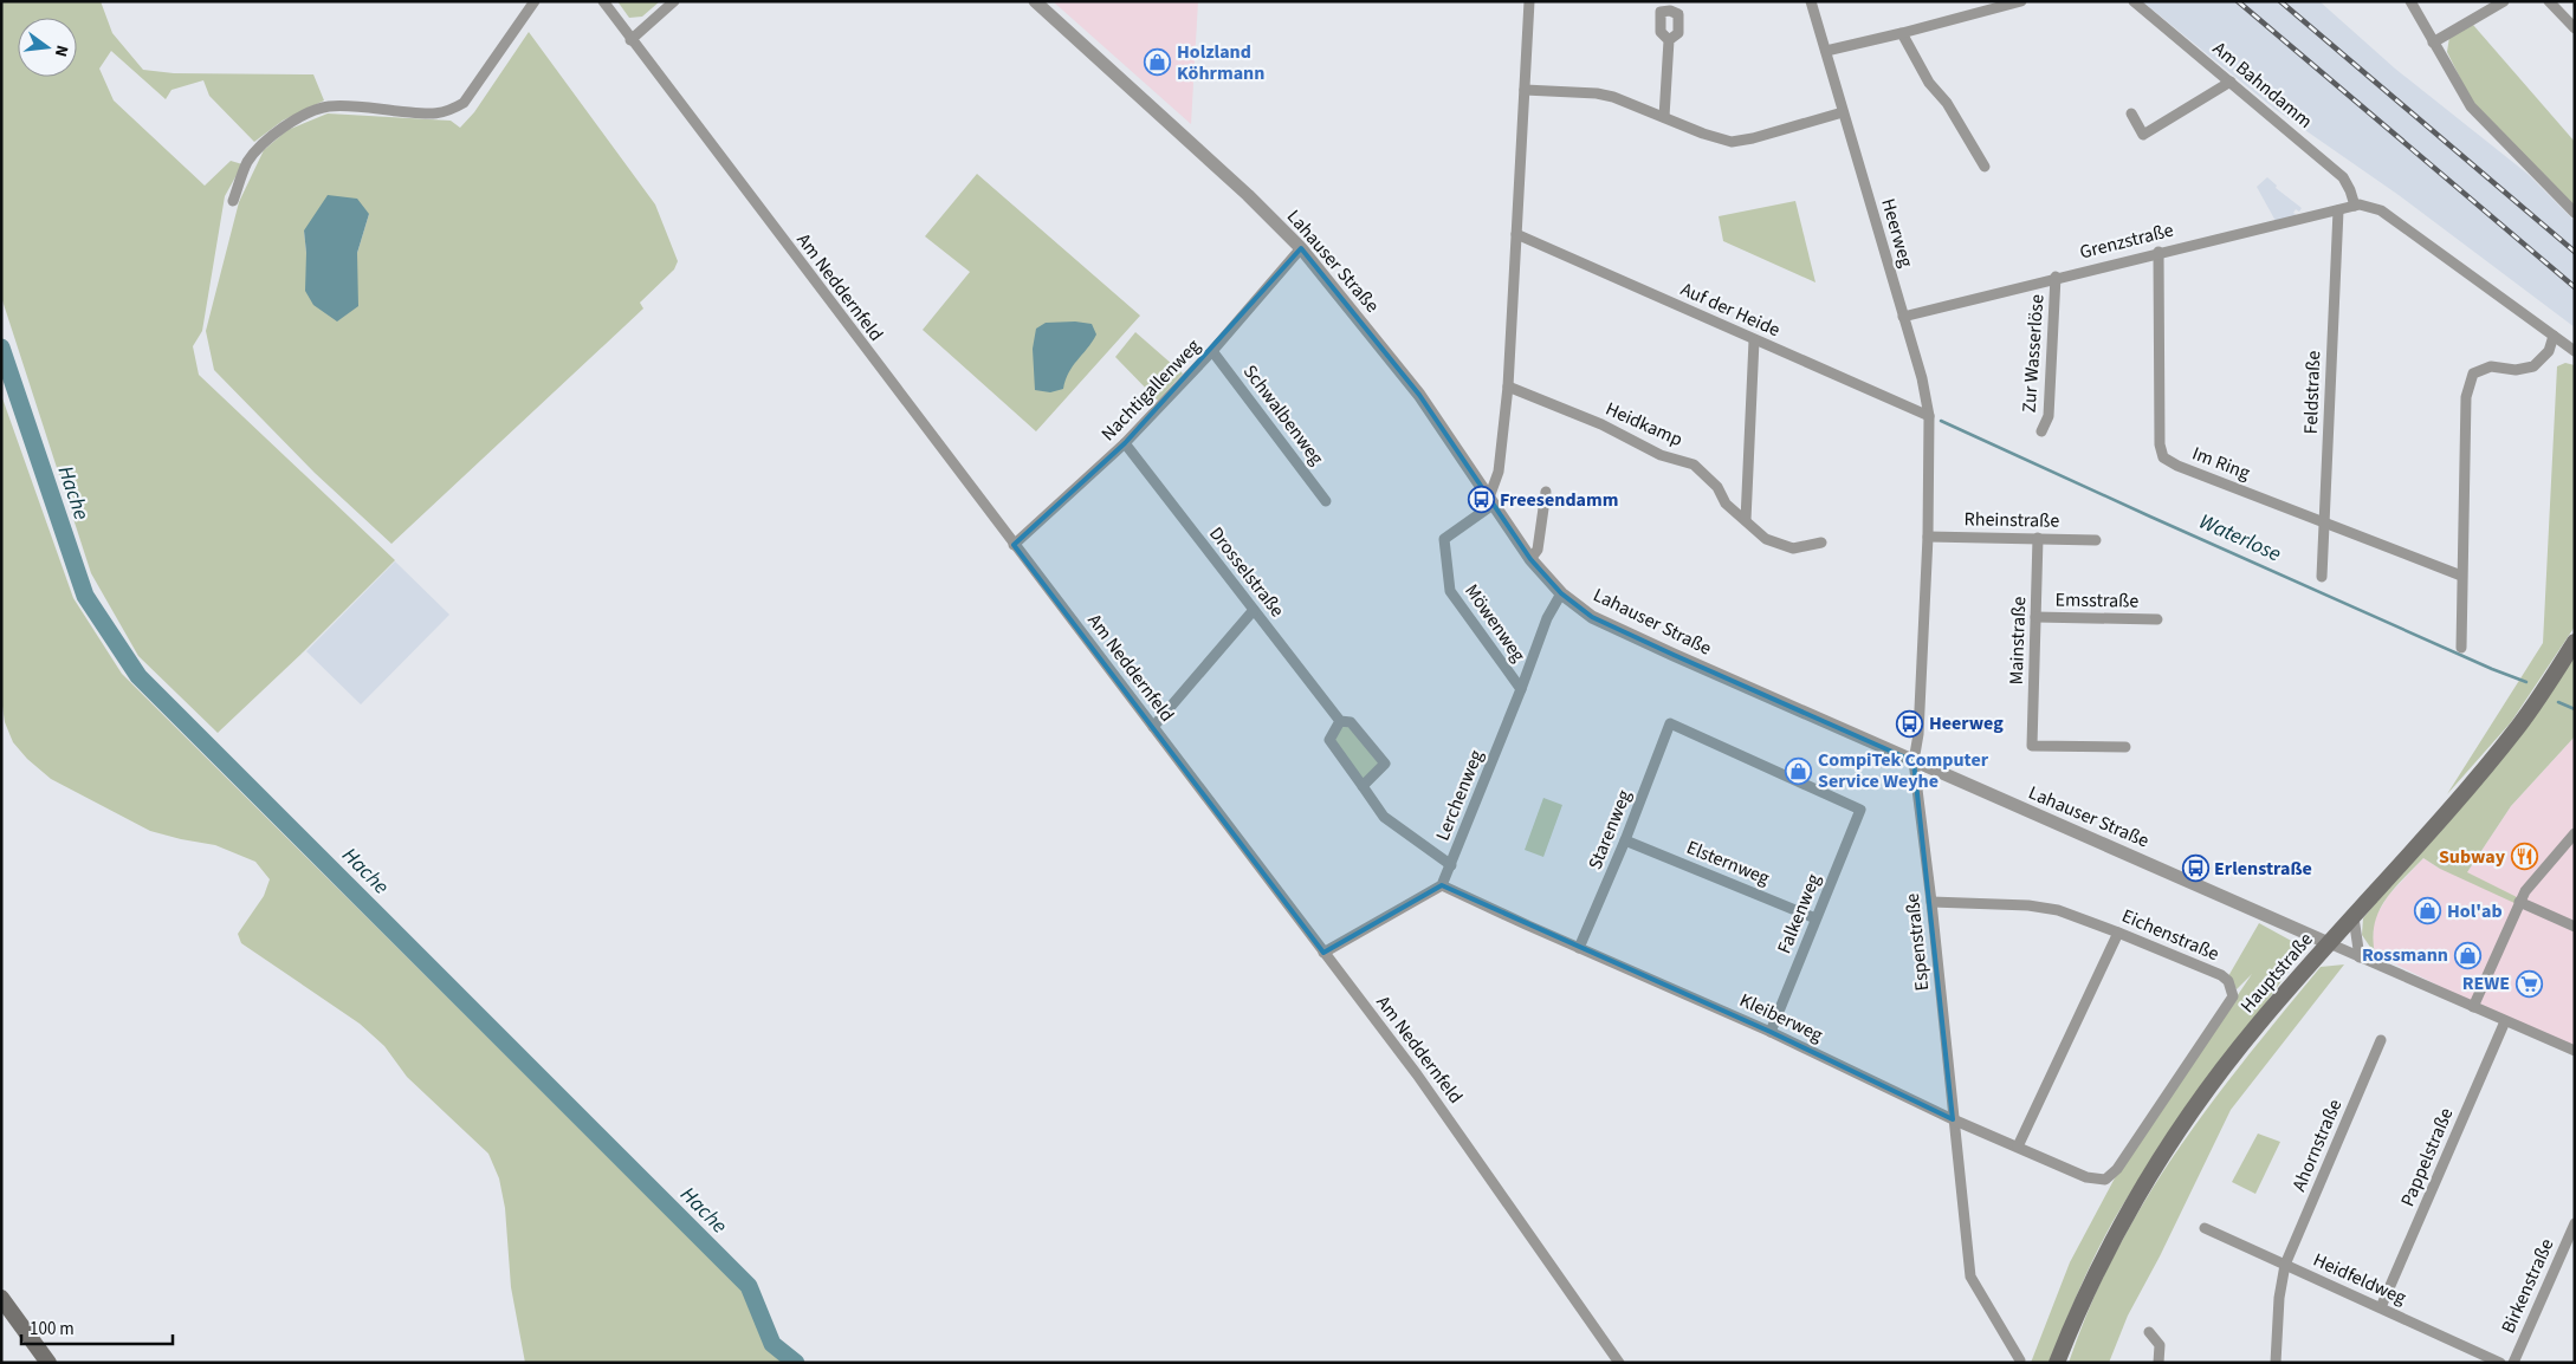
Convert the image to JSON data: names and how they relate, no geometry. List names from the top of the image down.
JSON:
{
  "streets": {
    "main road": ["Hauptstraße"],
    "street": [
      "Am Bahndamm",
      "Heerweg",
      "Grenzstraße",
      "Lahauser Straße",
      "Am Neddernfeld",
      "Auf der Heide",
      "Zur Wasserlöse",
      "Nachtigallenweg",
      "Feldstraße",
      "Schwalbenweg",
      "Heidkamp",
      "Im Ring",
      "Rheinstraße",
      "Drosselstraße",
      "Emsstraße",
      "Möwenweg",
      "Mainstraße",
      "Lerchenweg",
      "Starenweg",
      "Elsternweg",
      "Falkenweg",
      "Eichenstraße",
      "Espenstraße",
      "Kleiberweg",
      "Ahornstraße",
      "Pappelstraße",
      "Heidfeldweg",
      "Birkenstraße"
    ]
  },
  "crossings": [
    ["Am Bahndamm", "Grenzstraße"],
    ["Heerweg", "Grenzstraße"],
    ["Heerweg", "Lahauser Straße"],
    ["Heerweg", "Auf der Heide"],
    ["Heerweg", "Rheinstraße"],
    ["Heerweg", "Espenstraße"],
    ["Grenzstraße", "Zur Wasserlöse"],
    ["Grenzstraße", "Feldstraße"],
    ["Grenzstraße", "Im Ring"],
    ["Lahauser Straße", "Nachtigallenweg"],
    ["Lahauser Straße", "Möwenweg"],
    ["Lahauser Straße", "Lerchenweg"],
    ["Lahauser Straße", "Espenstraße"],
    ["Lahauser Straße", "Hauptstraße"],
    ["Lahauser Straße", "Pappelstraße"],
    ["Am Neddernfeld", "Nachtigallenweg"],
    ["Nachtigallenweg", "Schwalbenweg"],
    ["Nachtigallenweg", "Drosselstraße"],
    ["Feldstraße", "Im Ring"],
    ["Rheinstraße", "Mainstraße"],
    ["Emsstraße", "Mainstraße"],
    ["Möwenweg", "Lerchenweg"],
    ["Lerchenweg", "Kleiberweg"],
    ["Starenweg", "Elsternweg"],
    ["Starenweg", "Falkenweg"],
    ["Starenweg", "Kleiberweg"],
    ["Elsternweg", "Falkenweg"],
    ["Falkenweg", "Kleiberweg"],
    ["Eichenstraße", "Espenstraße"],
    ["Eichenstraße", "Kleiberweg"],
    ["Espenstraße", "Kleiberweg"],
    ["Ahornstraße", "Heidfeldweg"],
    ["Pappelstraße", "Heidfeldweg"]
  ],
  "water": ["Hache", "Waterlose"],
  "places": {
    "shop": [
      "Holzland Köhrmann",
      "CompiTek Computer Service Weyhe",
      "Hol'ab",
      "Rossmann"
    ],
    "bus stop": ["Freesendamm", "Heerweg", "Erlenstraße"],
    "restaurant": ["Subway"],
    "supermarket": ["REWE"]
  },
  "scale_bar": "100 m",
  "north": "right"
}
